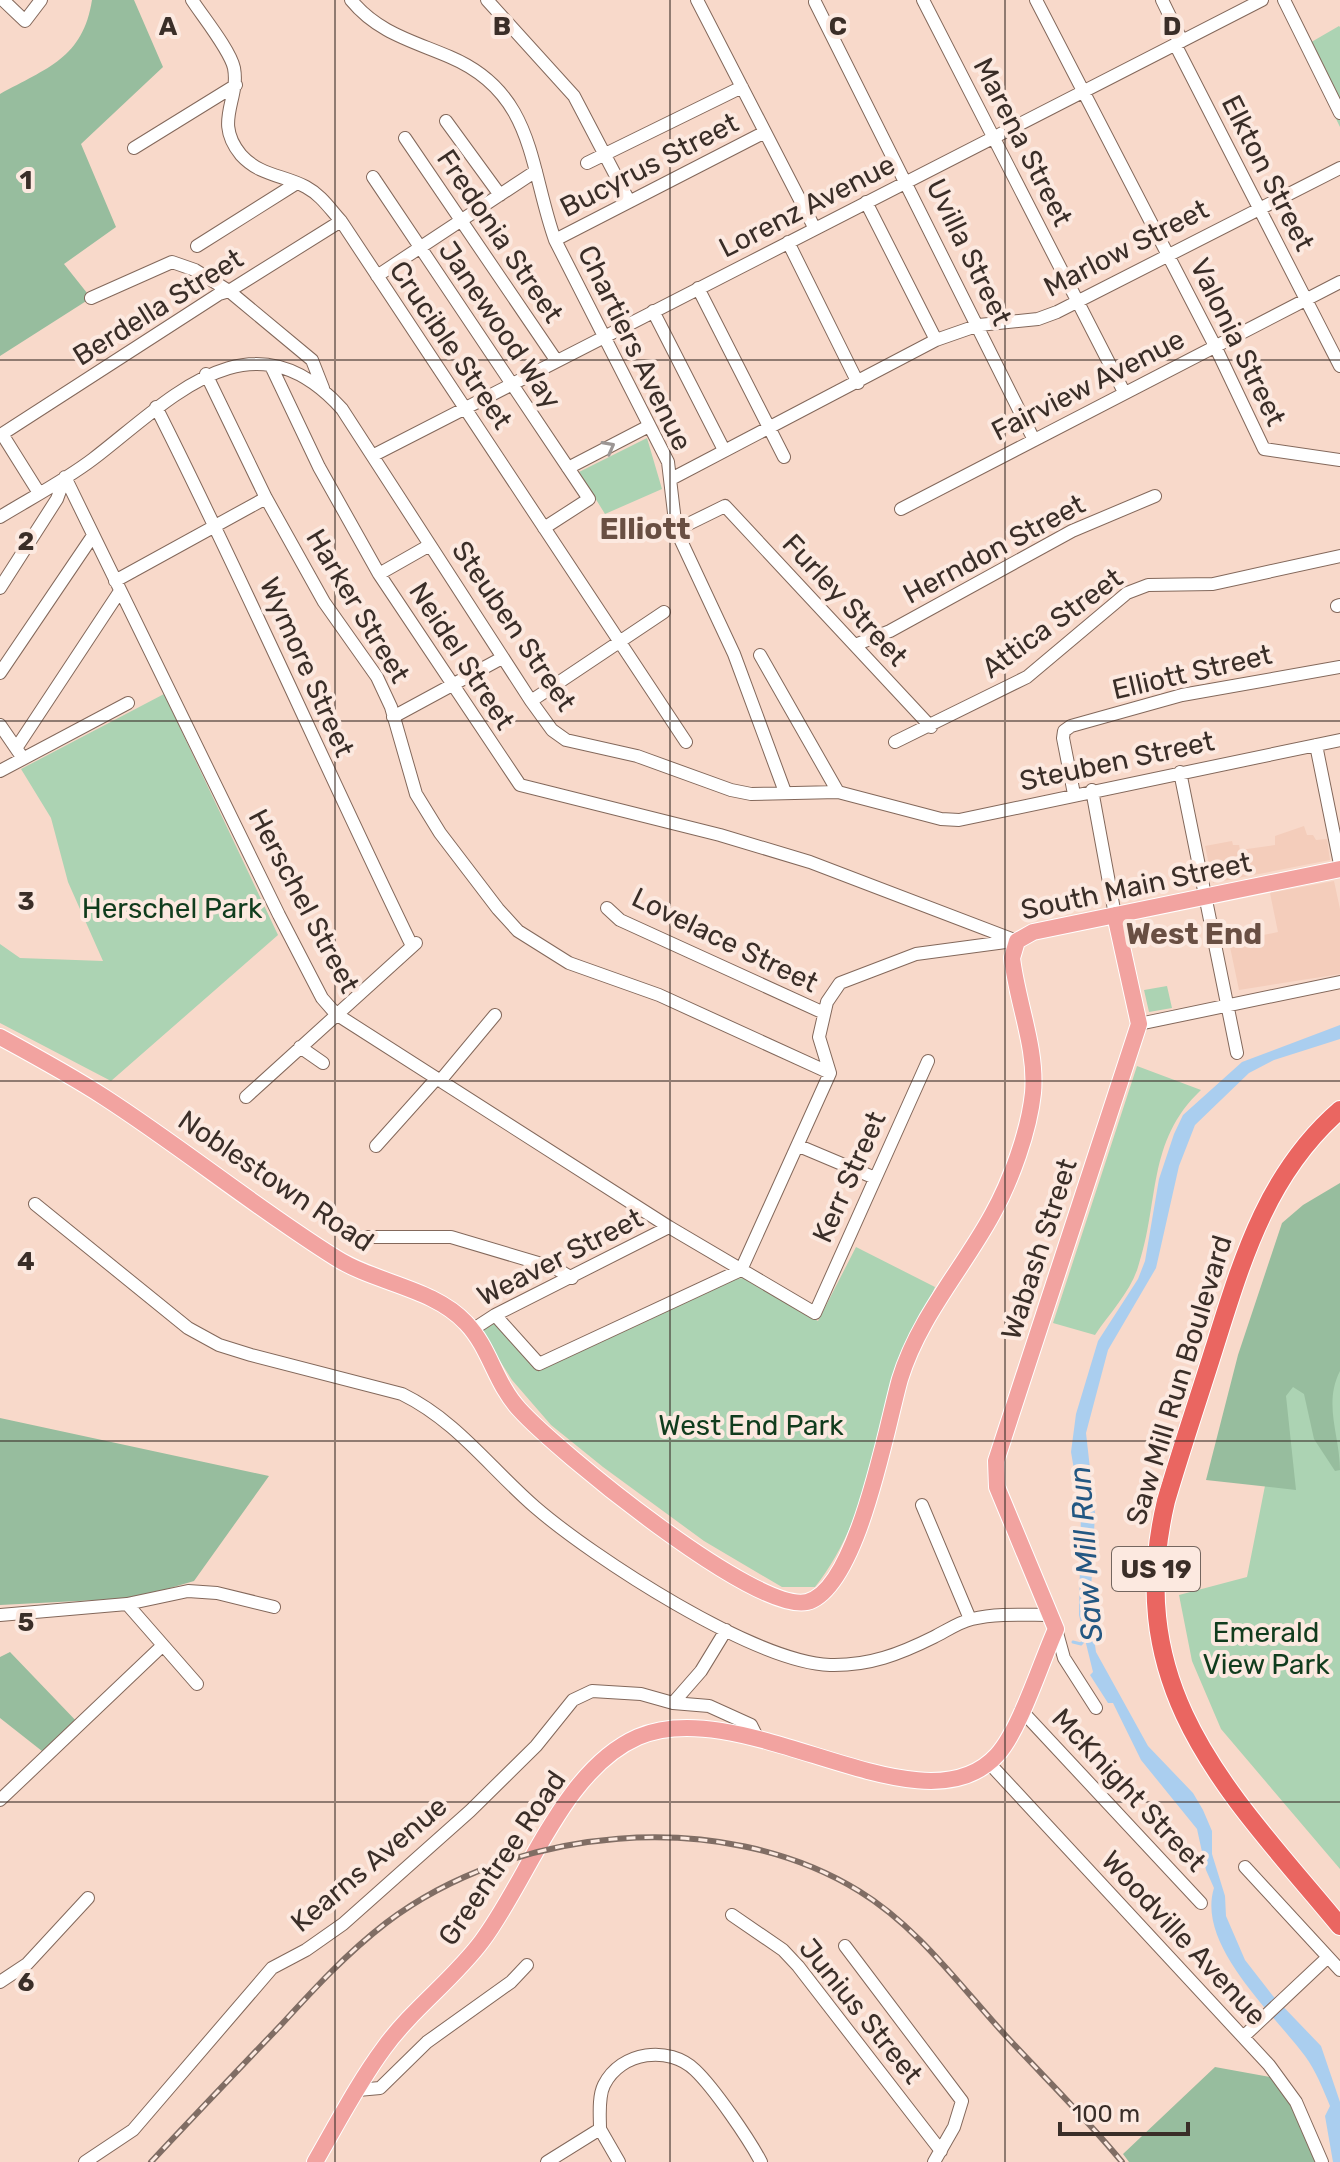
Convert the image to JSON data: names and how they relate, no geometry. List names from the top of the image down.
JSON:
{
  "streets": {
    "highway": ["Saw Mill Run Boulevard", "US 19"],
    "main road": [
      "South Main Street",
      "Noblestown Road",
      "Wabash Street",
      "Greentree Road"
    ],
    "street": [
      "Marena Street",
      "Bucyrus Street",
      "Elkton Street",
      "Lorenz Avenue",
      "Fredonia Street",
      "Marlow Street",
      "Uvilla Street",
      "Berdella Street",
      "Janewood Way",
      "Valonia Street",
      "Crucible Street",
      "Chartiers Avenue",
      "Fairview Avenue",
      "Herndon Street",
      "Furley Street",
      "Harker Street",
      "Attica Street",
      "Steuben Street",
      "Neidel Street",
      "Wymore Street",
      "Elliott Street",
      "Herschel Street",
      "Lovelace Street",
      "Kerr Street",
      "Weaver Street",
      "McKnight Street",
      "Kearns Avenue",
      "Woodville Avenue",
      "Junius Street"
    ]
  },
  "crossings": [
    ["Marena Street", "Lorenz Avenue"],
    ["Marena Street", "Marlow Street"],
    ["Marena Street", "Fairview Avenue"],
    ["Bucyrus Street", "Chartiers Avenue"],
    ["Elkton Street", "Lorenz Avenue"],
    ["Elkton Street", "Marlow Street"],
    ["Elkton Street", "Fairview Avenue"],
    ["Lorenz Avenue", "Fredonia Street"],
    ["Lorenz Avenue", "Uvilla Street"],
    ["Lorenz Avenue", "Janewood Way"],
    ["Lorenz Avenue", "Valonia Street"],
    ["Lorenz Avenue", "Crucible Street"],
    ["Lorenz Avenue", "Chartiers Avenue"],
    ["Lorenz Avenue", "Steuben Street"],
    ["Marlow Street", "Uvilla Street"],
    ["Marlow Street", "Valonia Street"],
    ["Marlow Street", "Chartiers Avenue"],
    ["Uvilla Street", "Fairview Avenue"],
    ["Berdella Street", "Crucible Street"],
    ["Berdella Street", "Steuben Street"],
    ["Janewood Way", "Crucible Street"],
    ["Valonia Street", "Fairview Avenue"],
    ["Chartiers Avenue", "Furley Street"],
    ["Chartiers Avenue", "Steuben Street"],
    ["Herndon Street", "Furley Street"],
    ["Furley Street", "Attica Street"],
    ["Harker Street", "Steuben Street"],
    ["Steuben Street", "Neidel Street"],
    ["Steuben Street", "Wymore Street"],
    ["Steuben Street", "Elliott Street"],
    ["Steuben Street", "Herschel Street"],
    ["Neidel Street", "South Main Street"],
    ["Wymore Street", "Herschel Street"],
    ["South Main Street", "Noblestown Road"],
    ["Herschel Street", "Kerr Street"],
    ["Herschel Street", "Weaver Street"],
    ["Noblestown Road", "Weaver Street"],
    ["Greentree Road", "Kearns Avenue"],
    ["Greentree Road", "Woodville Avenue"]
  ],
  "districts": ["Elliott", "West End"],
  "water": ["Saw Mill Run"],
  "parks": ["Herschel Park", "West End Park", "Emerald View Park"],
  "scale_bar": "100 m",
  "grid": {
    "columns": [
      "A",
      "B",
      "C",
      "D"
    ],
    "rows": [
      "1",
      "2",
      "3",
      "4",
      "5",
      "6"
    ]
  }
}
